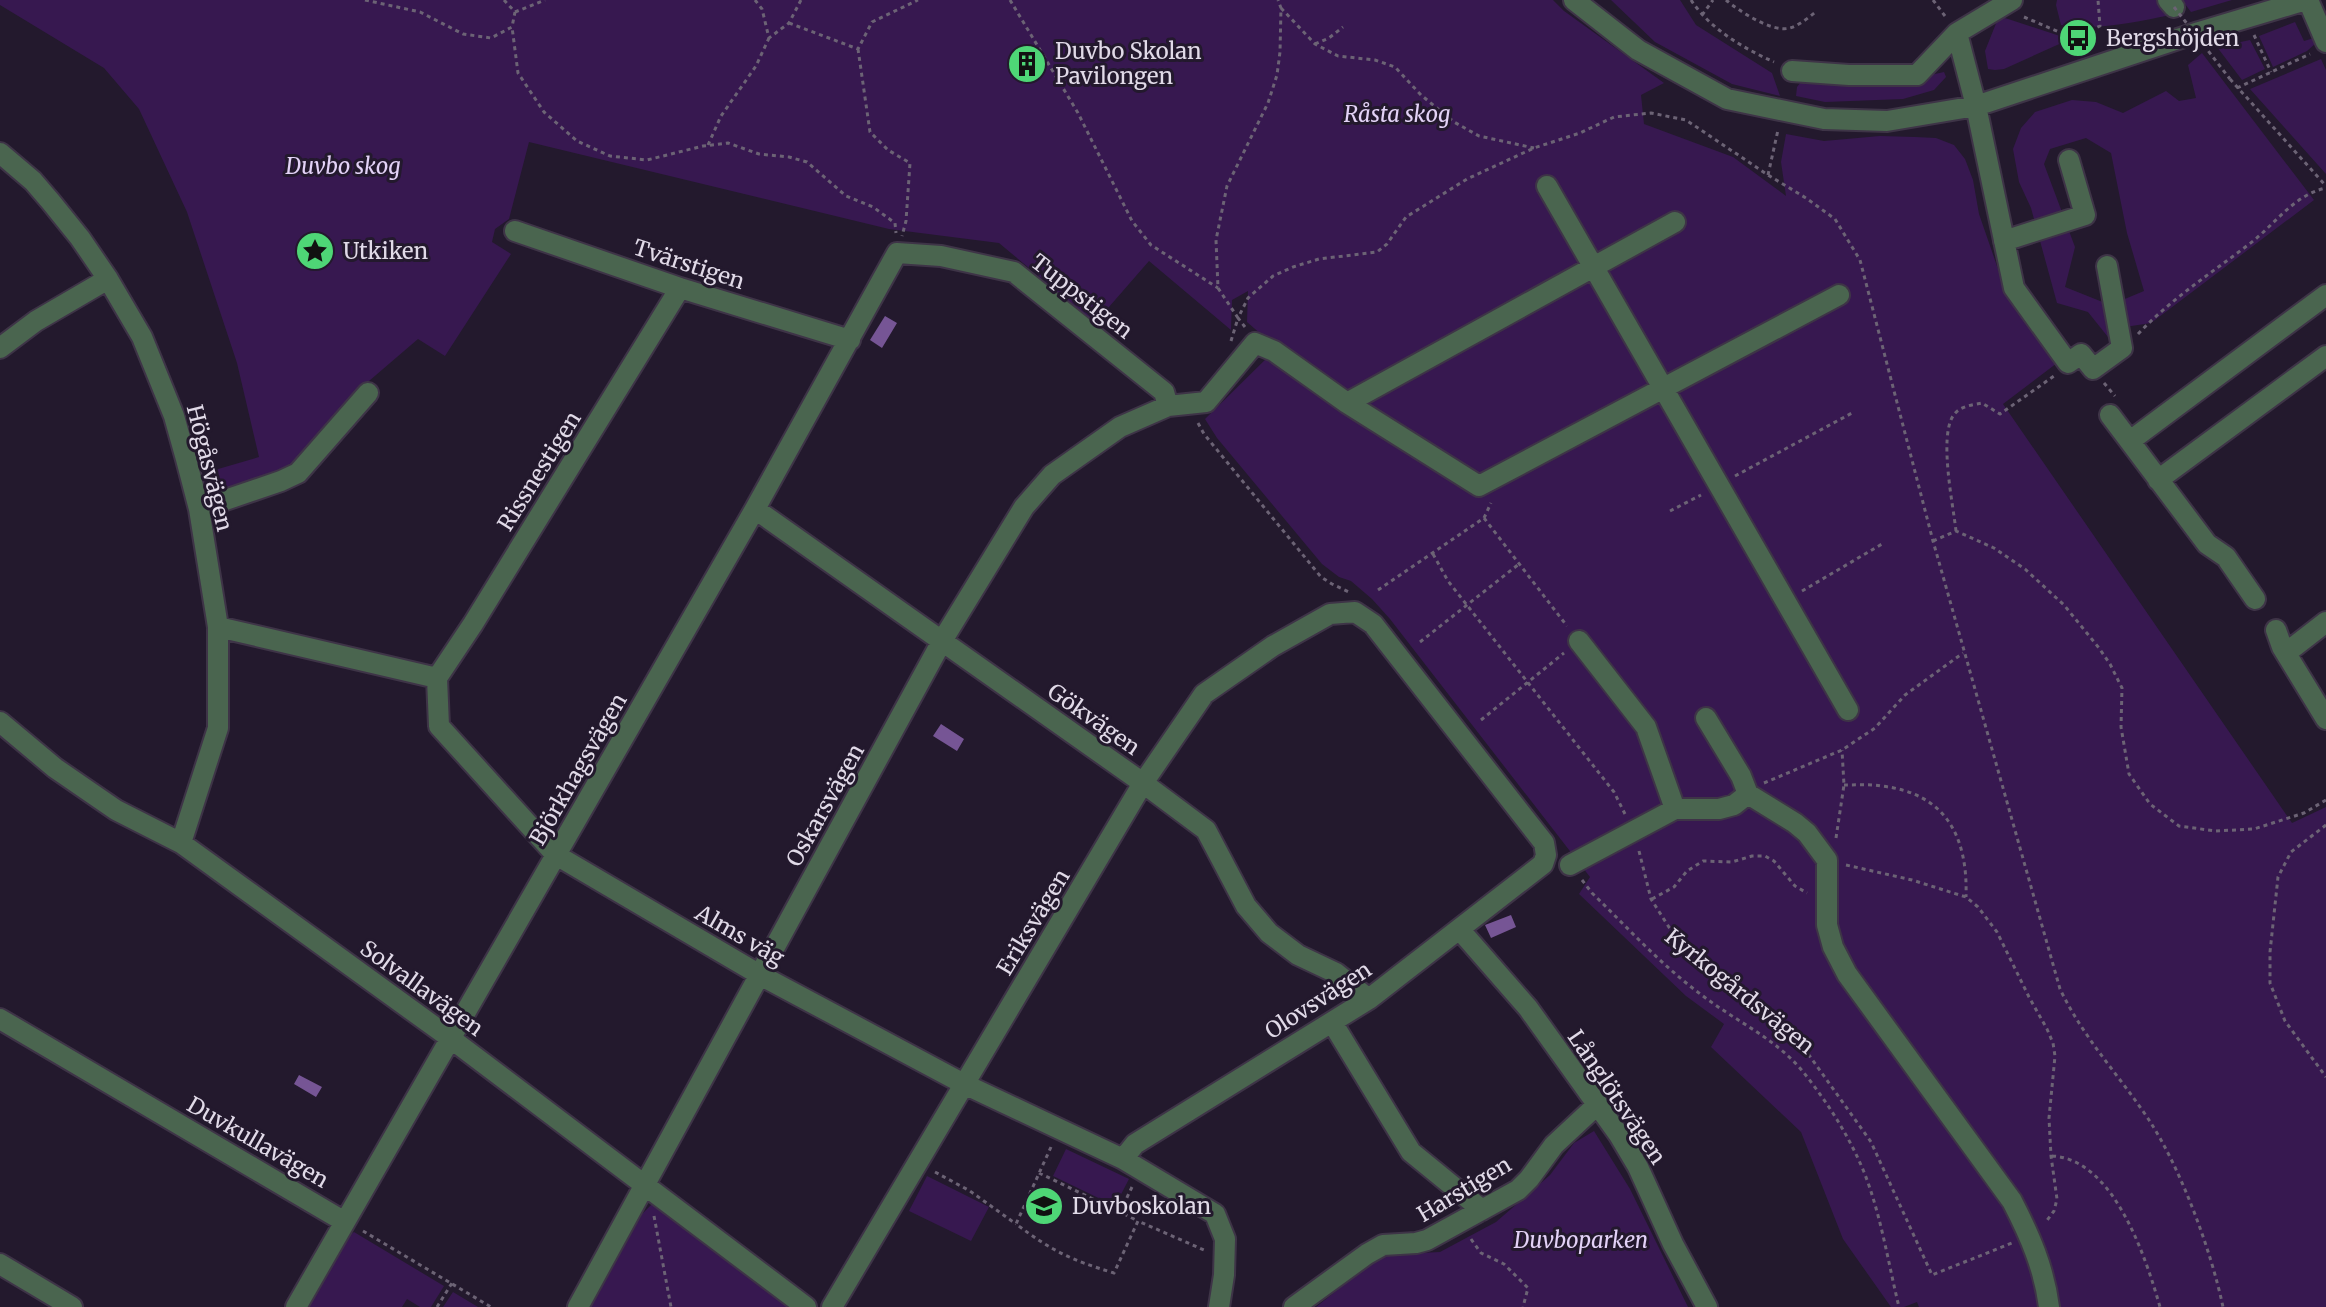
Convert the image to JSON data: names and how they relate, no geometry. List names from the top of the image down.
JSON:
{
  "streets": {
    "street": [
      "Tvärstigen",
      "Tuppstigen",
      "Högåsvägen",
      "Rissnestigen",
      "Gökvägen",
      "Björkhagsvägen",
      "Oskarsvägen",
      "Eriksvägen",
      "Alms väg",
      "Solvallavägen",
      "Olovsvägen",
      "Långlötsvägen",
      "Duvkullavägen",
      "Harstigen"
    ],
    "path": ["Kyrkogårdsvägen"]
  },
  "crossings": [
    ["Tvärstigen", "Rissnestigen"],
    ["Tvärstigen", "Björkhagsvägen"],
    ["Tuppstigen", "Björkhagsvägen"],
    ["Tuppstigen", "Oskarsvägen"],
    ["Högåsvägen", "Solvallavägen"],
    ["Rissnestigen", "Alms väg"],
    ["Gökvägen", "Björkhagsvägen"],
    ["Gökvägen", "Oskarsvägen"],
    ["Gökvägen", "Eriksvägen"],
    ["Gökvägen", "Olovsvägen"],
    ["Björkhagsvägen", "Alms väg"],
    ["Björkhagsvägen", "Solvallavägen"],
    ["Björkhagsvägen", "Duvkullavägen"],
    ["Oskarsvägen", "Alms väg"],
    ["Oskarsvägen", "Solvallavägen"],
    ["Eriksvägen", "Alms väg"],
    ["Eriksvägen", "Olovsvägen"],
    ["Alms väg", "Olovsvägen"],
    ["Olovsvägen", "Långlötsvägen"],
    ["Långlötsvägen", "Harstigen"]
  ],
  "parks": ["Råsta skog", "Duvbo skog", "Duvboparken"],
  "places": {
    "bus stop": ["Bergshöjden"],
    "building": ["Duvbo Skolan Pavilongen"],
    "place": ["Utkiken"],
    "school or university": ["Duvboskolan"]
  }
}
